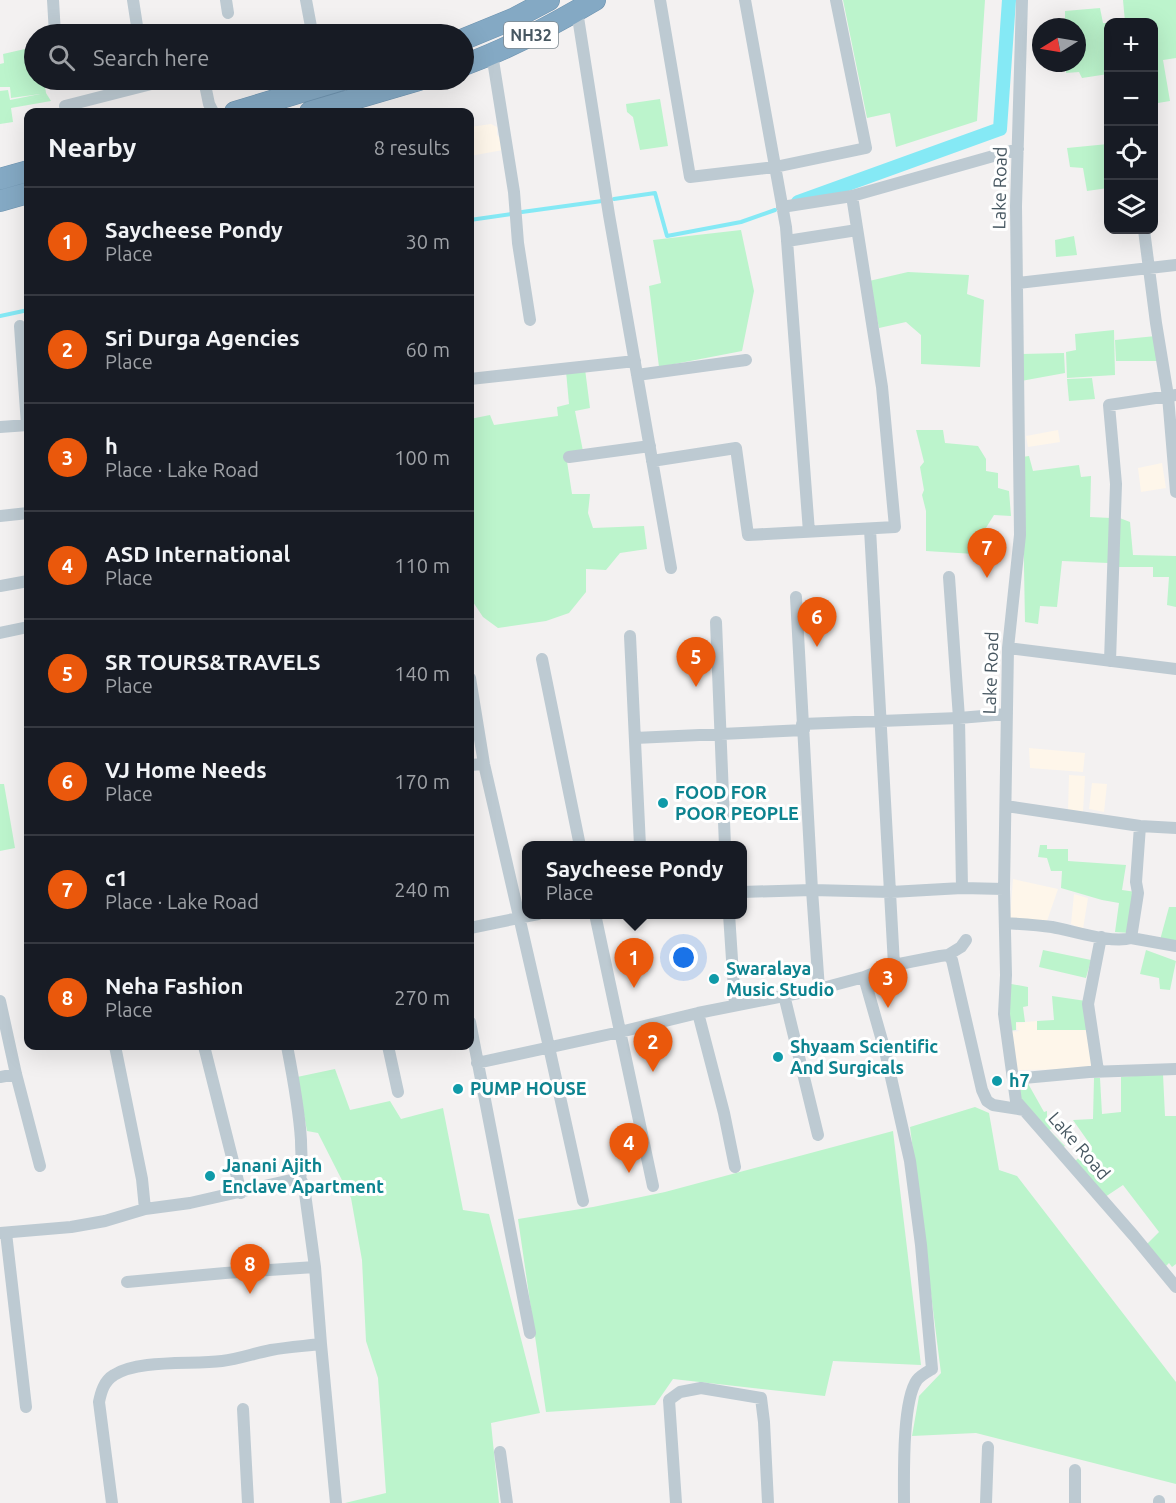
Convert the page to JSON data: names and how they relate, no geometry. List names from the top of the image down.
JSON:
{
  "streets": {
    "highway": ["NH32"],
    "street": ["Lake Road"]
  },
  "places": [
    "FOOD FOR POOR PEOPLE",
    "Swaralaya Music Studio",
    "Shyaam Scientific And Surgicals",
    "h7",
    "PUMP HOUSE",
    "Janani Ajith Enclave Apartment"
  ],
  "north": "left",
  "page": {
    "map_buttons": ["+", "−"],
    "search": "Search here",
    "heading": ["Nearby", "8 results"],
    "list": [
      {
        "mark": "1",
        "name": "Saycheese Pondy",
        "note": "Place",
        "value": "30 m"
      },
      {
        "mark": "2",
        "name": "Sri Durga Agencies",
        "note": "Place",
        "value": "60 m"
      },
      {
        "mark": "3",
        "name": "h",
        "note": "Place · Lake Road",
        "value": "100 m"
      },
      {
        "mark": "4",
        "name": "ASD International",
        "note": "Place",
        "value": "110 m"
      },
      {
        "mark": "5",
        "name": "SR TOURS&TRAVELS",
        "note": "Place",
        "value": "140 m"
      },
      {
        "mark": "6",
        "name": "VJ Home Needs",
        "note": "Place",
        "value": "170 m"
      },
      {
        "mark": "7",
        "name": "c1",
        "note": "Place · Lake Road",
        "value": "240 m"
      },
      {
        "mark": "8",
        "name": "Neha Fashion",
        "note": "Place",
        "value": "270 m"
      }
    ],
    "pins": [
      "7",
      "6",
      "5",
      "1",
      "3",
      "2",
      "4",
      "8"
    ],
    "popup": ["Saycheese Pondy", "Place"]
  }
}
